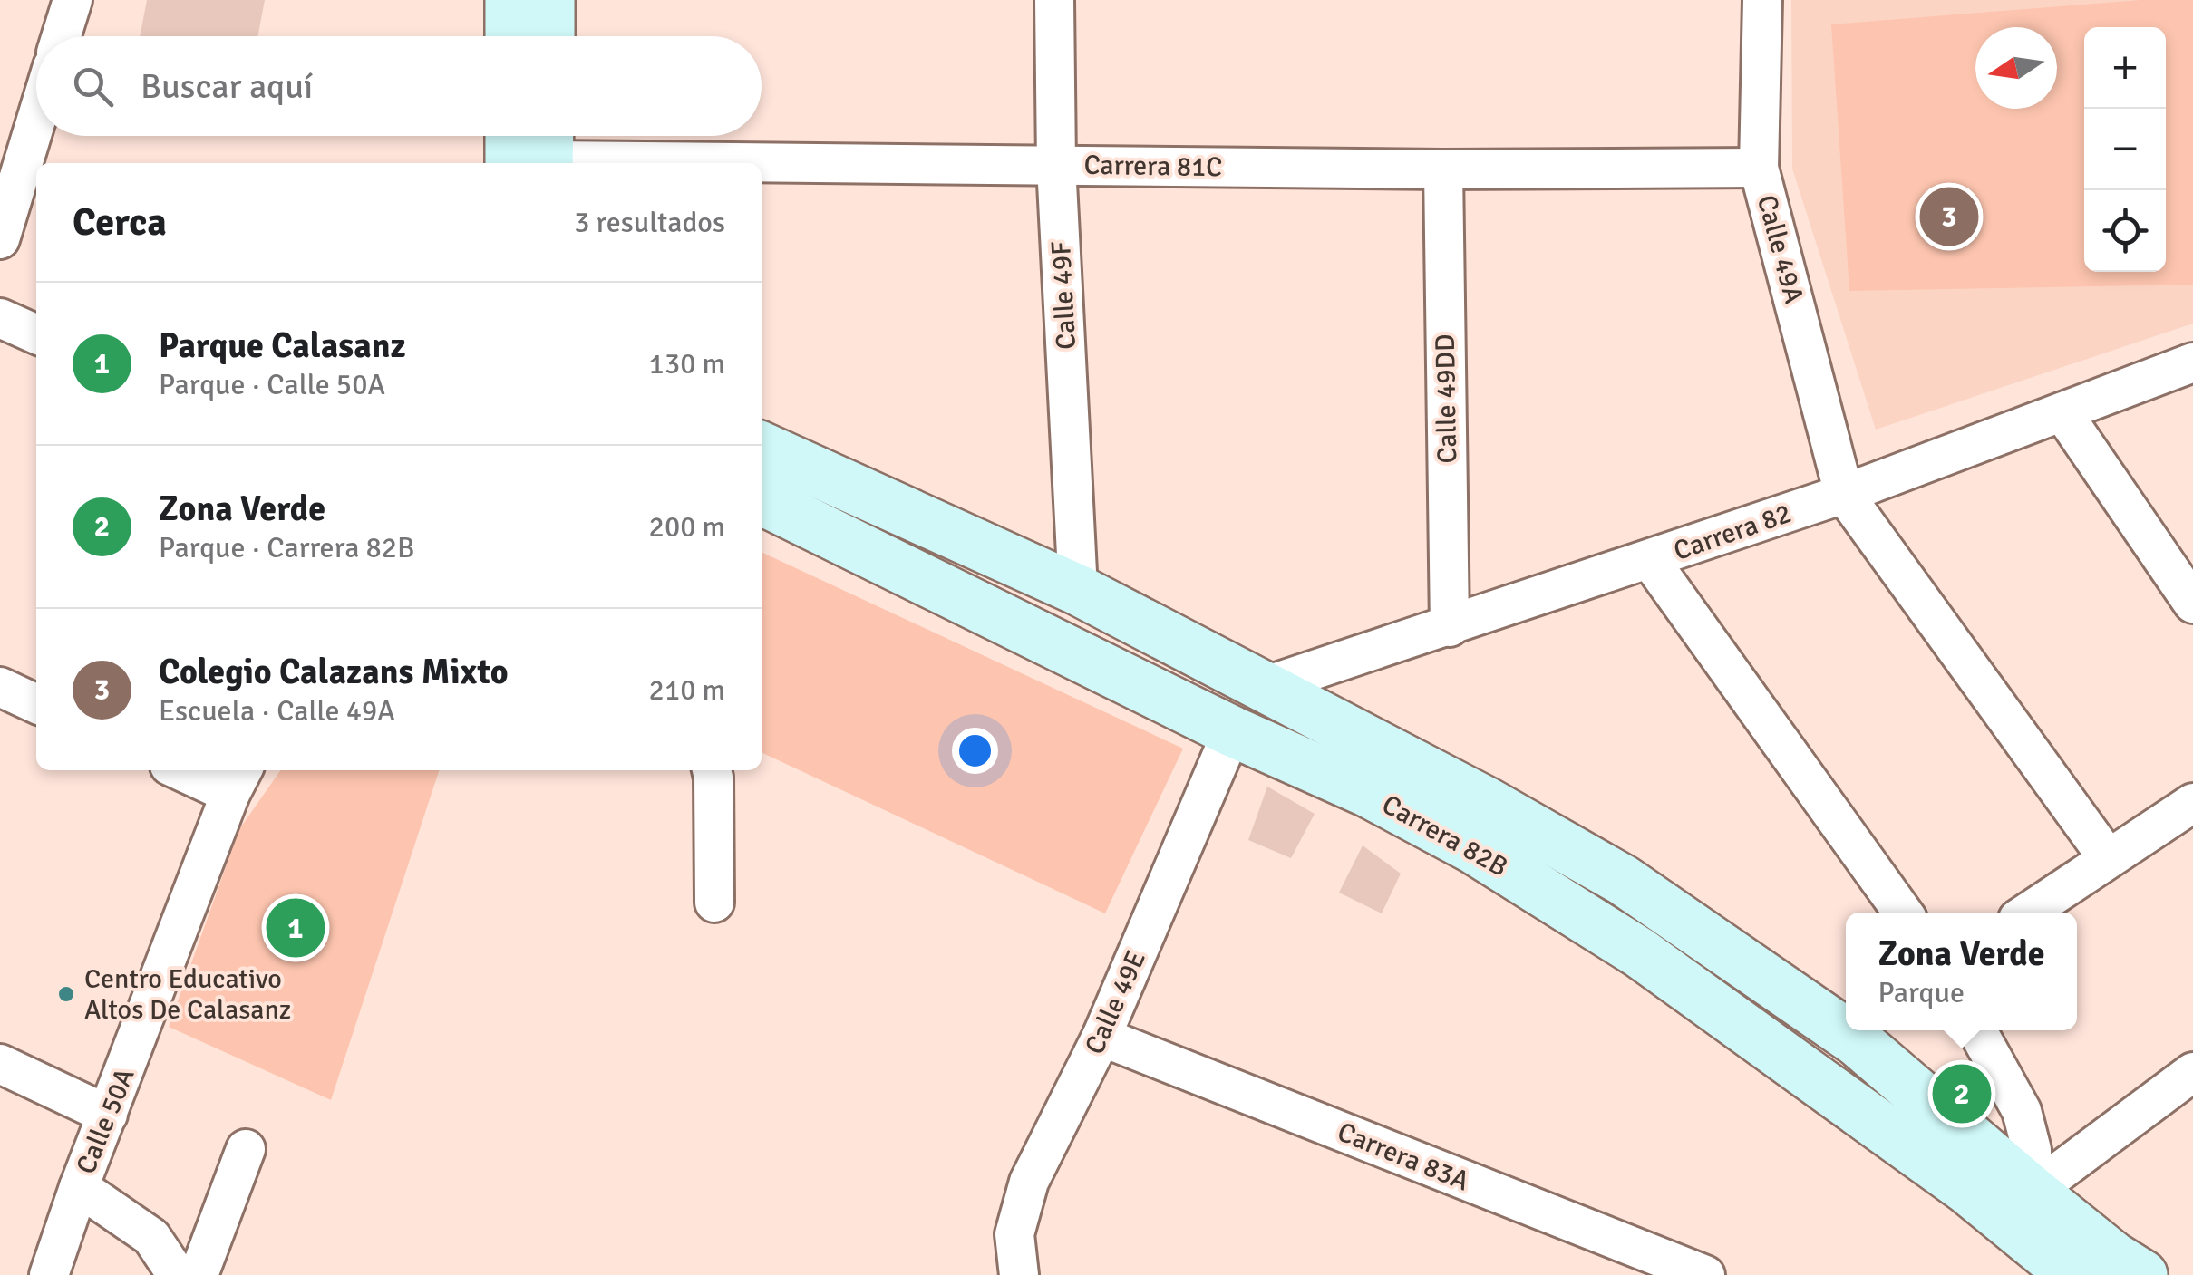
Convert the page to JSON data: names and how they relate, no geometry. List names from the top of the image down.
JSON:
{
  "streets": {
    "street": [
      "Carrera 81C",
      "Calle 49A",
      "Calle 49F",
      "Calle 49DD",
      "Carrera 82",
      "Carrera 82B",
      "Calle 49E",
      "Calle 50A",
      "Carrera 83A"
    ]
  },
  "crossings": [
    ["Carrera 81C", "Calle 49A"],
    ["Carrera 81C", "Calle 49F"],
    ["Carrera 81C", "Calle 49DD"],
    ["Calle 49A", "Carrera 82"],
    ["Calle 49F", "Carrera 82B"],
    ["Calle 49DD", "Carrera 82"],
    ["Carrera 82", "Carrera 82B"],
    ["Carrera 82B", "Calle 49E"],
    ["Calle 49E", "Carrera 83A"]
  ],
  "places": ["Centro Educativo Altos De Calasanz"],
  "north": "left",
  "page": {
    "map_buttons": ["+", "−"],
    "search": "Buscar aquí",
    "heading": ["Cerca", "3 resultados"],
    "pins": ["3", "1", "2"],
    "list": [
      {
        "mark": "1",
        "name": "Parque Calasanz",
        "note": "Parque · Calle 50A",
        "value": "130 m"
      },
      {
        "mark": "2",
        "name": "Zona Verde",
        "note": "Parque · Carrera 82B",
        "value": "200 m"
      },
      {
        "mark": "3",
        "name": "Colegio Calazans Mixto",
        "note": "Escuela · Calle 49A",
        "value": "210 m"
      }
    ],
    "popup": ["Zona Verde", "Parque"]
  }
}
